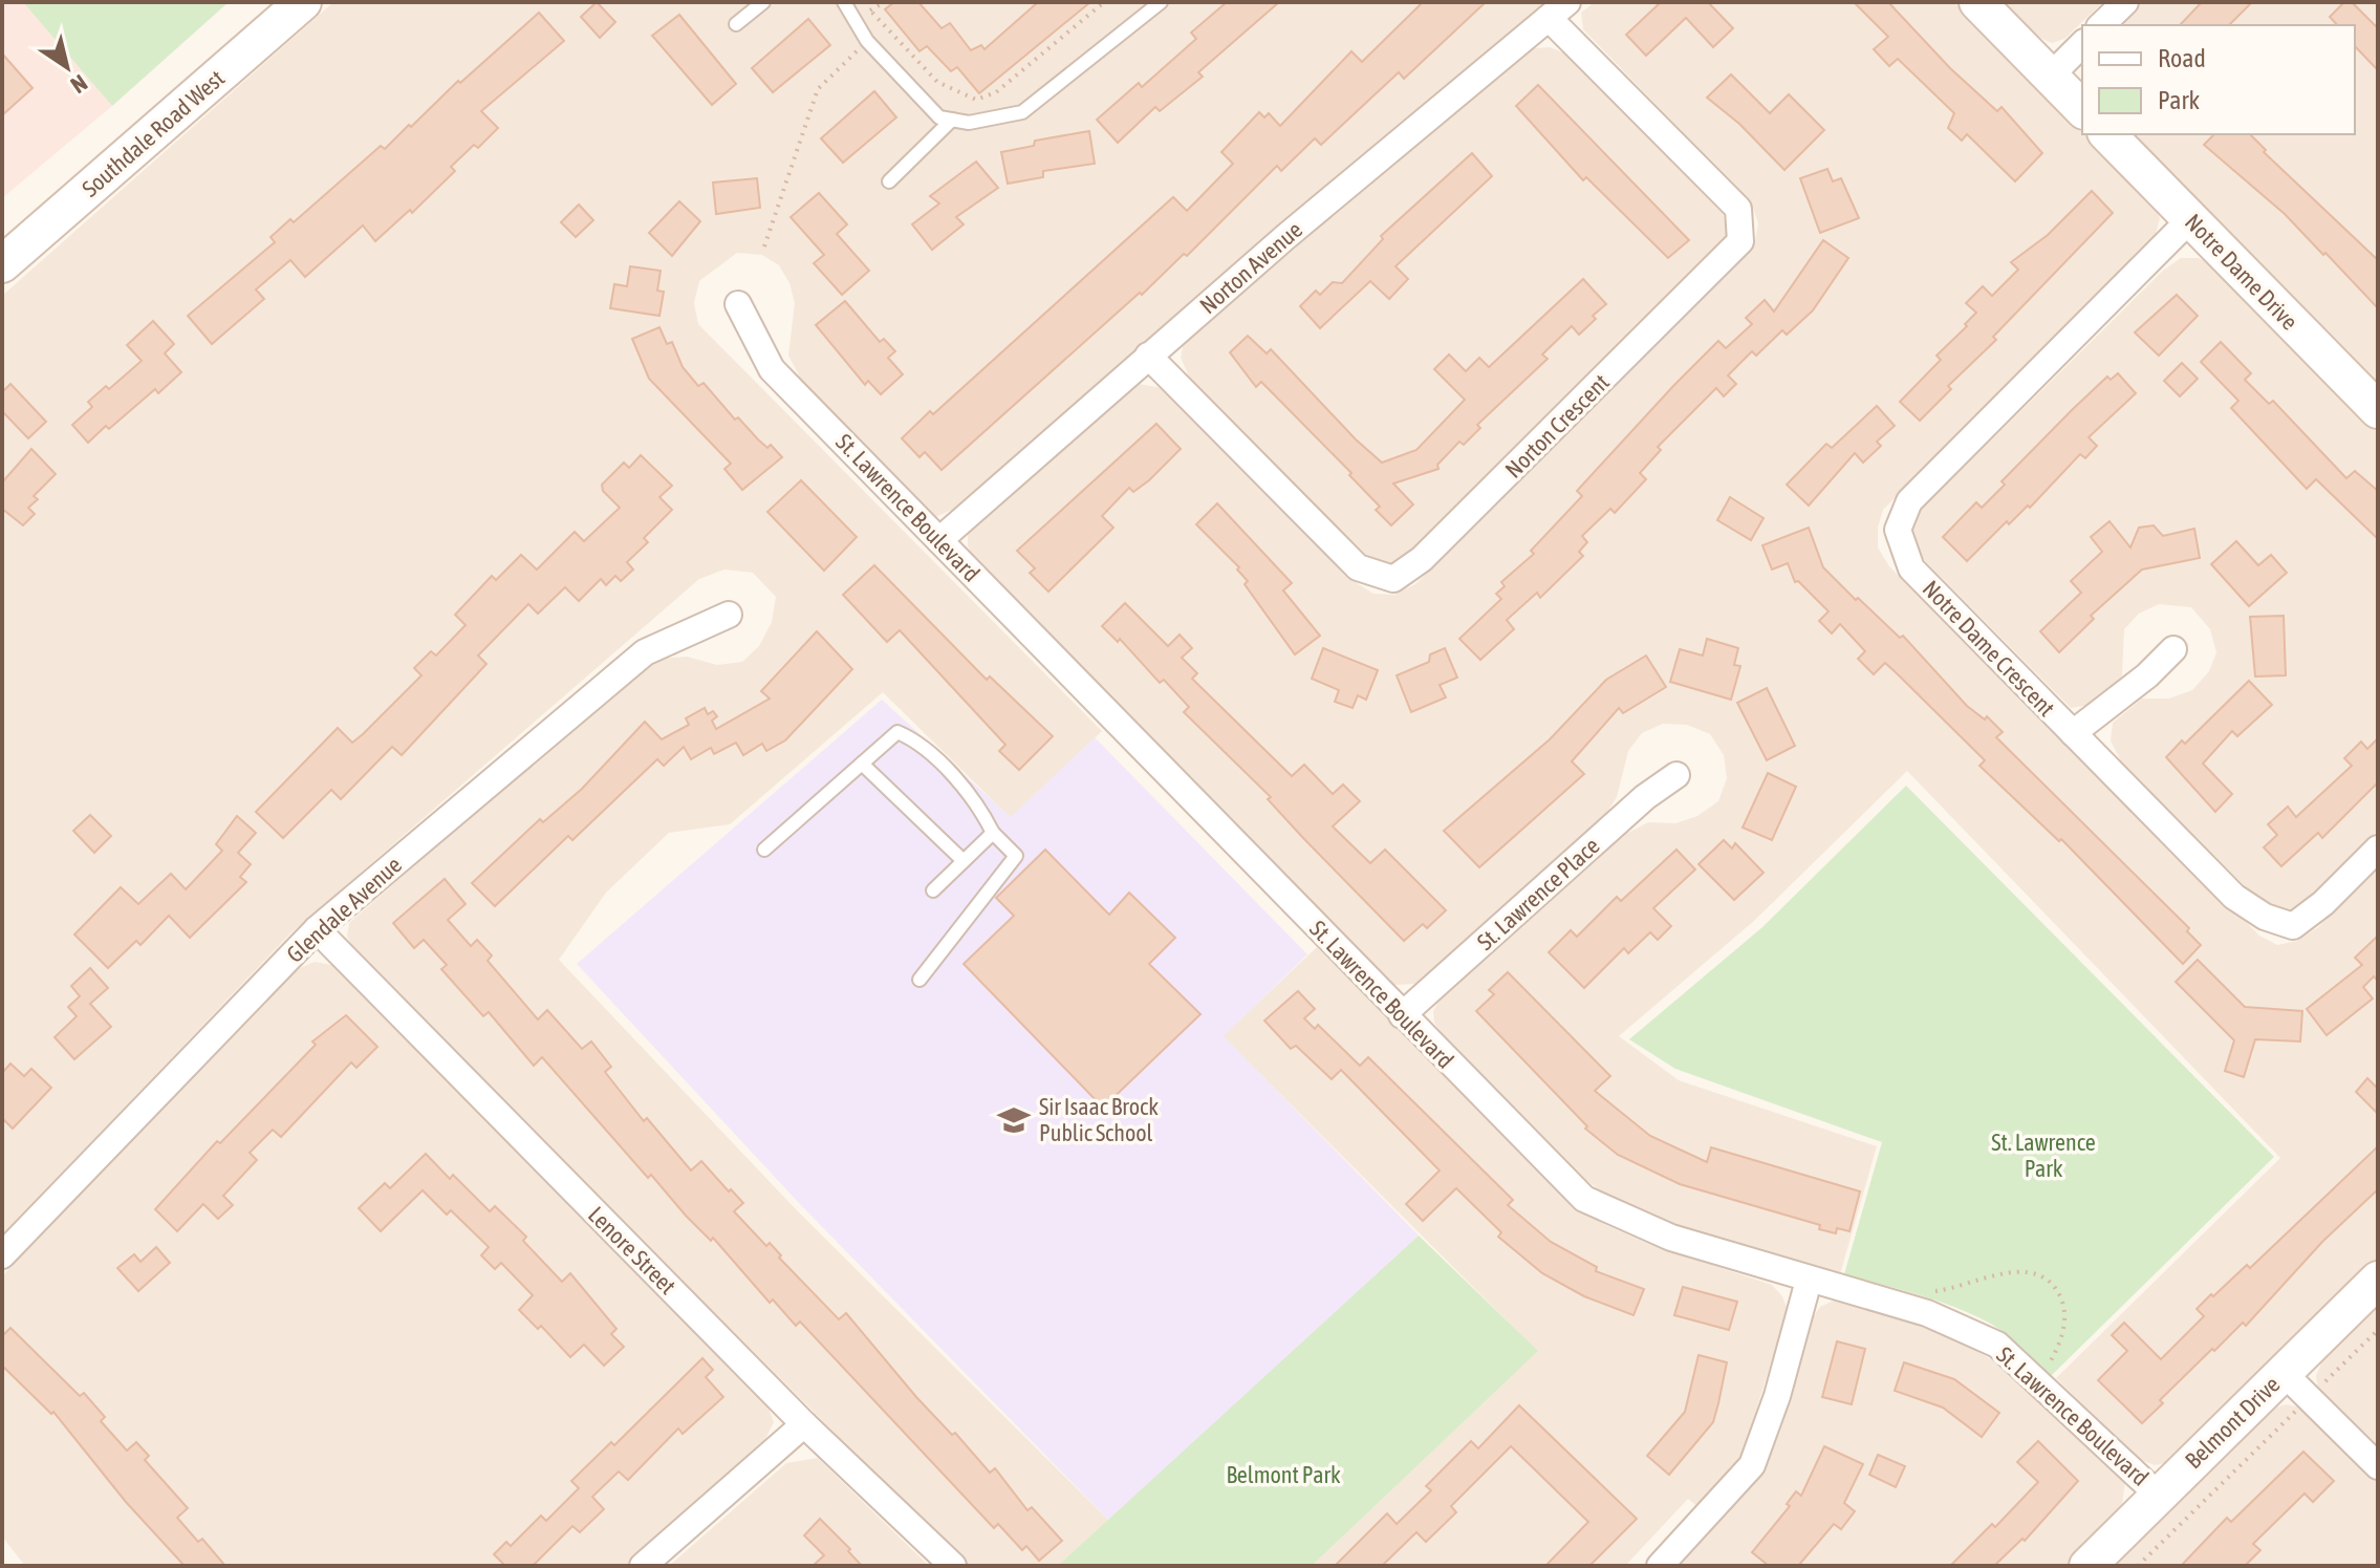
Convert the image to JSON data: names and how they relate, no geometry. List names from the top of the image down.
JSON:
{
  "streets": {
    "street": [
      "Southdale Road West",
      "Norton Avenue",
      "Notre Dame Drive",
      "Norton Crescent",
      "St. Lawrence Boulevard",
      "Notre Dame Crescent",
      "St. Lawrence Place",
      "Glendale Avenue",
      "Lenore Street",
      "Belmont Drive"
    ]
  },
  "crossings": [
    ["Norton Avenue", "Norton Crescent"],
    ["Norton Avenue", "St. Lawrence Boulevard"],
    ["Notre Dame Drive", "Notre Dame Crescent"],
    ["St. Lawrence Boulevard", "St. Lawrence Place"],
    ["St. Lawrence Boulevard", "Belmont Drive"],
    ["Glendale Avenue", "Lenore Street"]
  ],
  "parks": ["St. Lawrence Park", "Belmont Park"],
  "places": {
    "school or university": ["Sir Isaac Brock Public School"]
  },
  "legend": ["Road", "Park"],
  "north": "bottom right"
}
